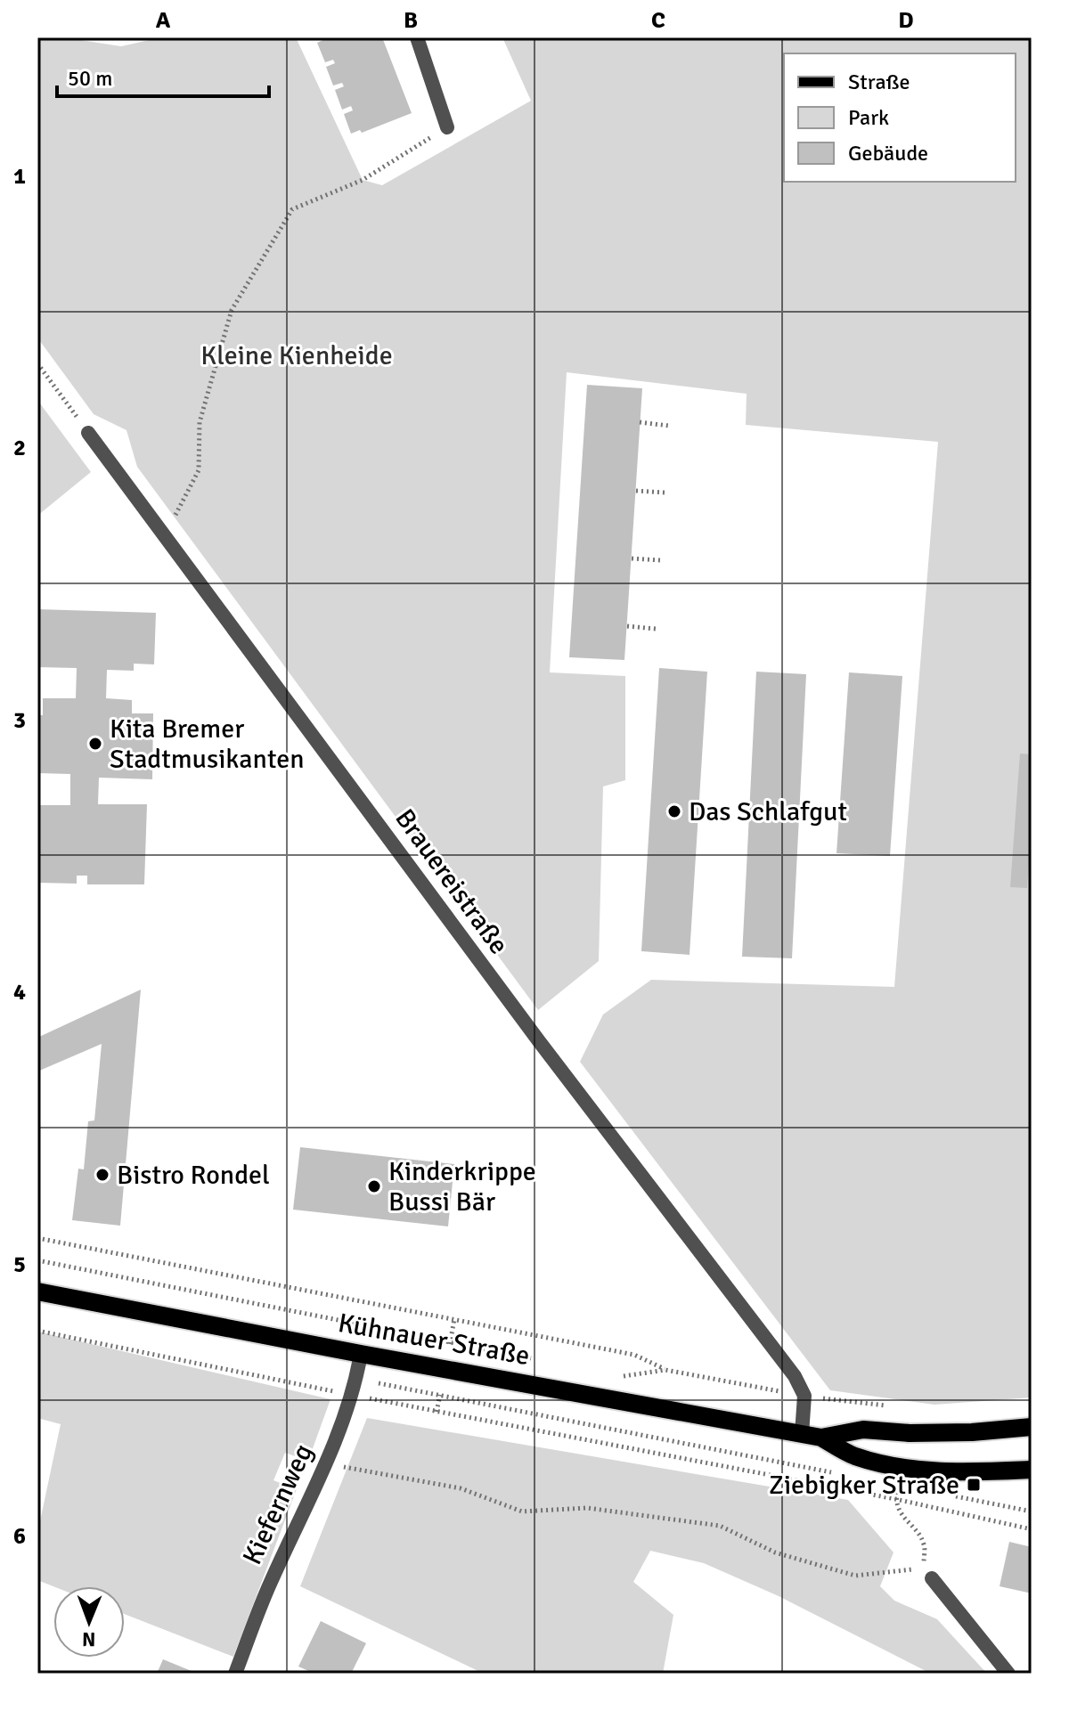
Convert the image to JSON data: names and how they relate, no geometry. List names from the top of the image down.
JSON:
{
  "streets": {
    "main road": ["Kühnauer Straße"],
    "street": ["Brauereistraße", "Kiefernweg"]
  },
  "crossings": [
    ["Kühnauer Straße", "Kiefernweg"]
  ],
  "parks": ["Kleine Kienheide"],
  "places": {
    "other": [
      "Kita Bremer Stadtmusikanten",
      "Das Schlafgut",
      "Bistro Rondel",
      "Kinderkrippe Bussi Bär"
    ],
    "transit": ["Ziebigker Straße"]
  },
  "legend": ["Straße", "Park", "Gebäude"],
  "scale_bar": "50 m",
  "north": "bottom",
  "grid": {
    "columns": [
      "A",
      "B",
      "C",
      "D"
    ],
    "rows": [
      "1",
      "2",
      "3",
      "4",
      "5",
      "6"
    ]
  }
}
